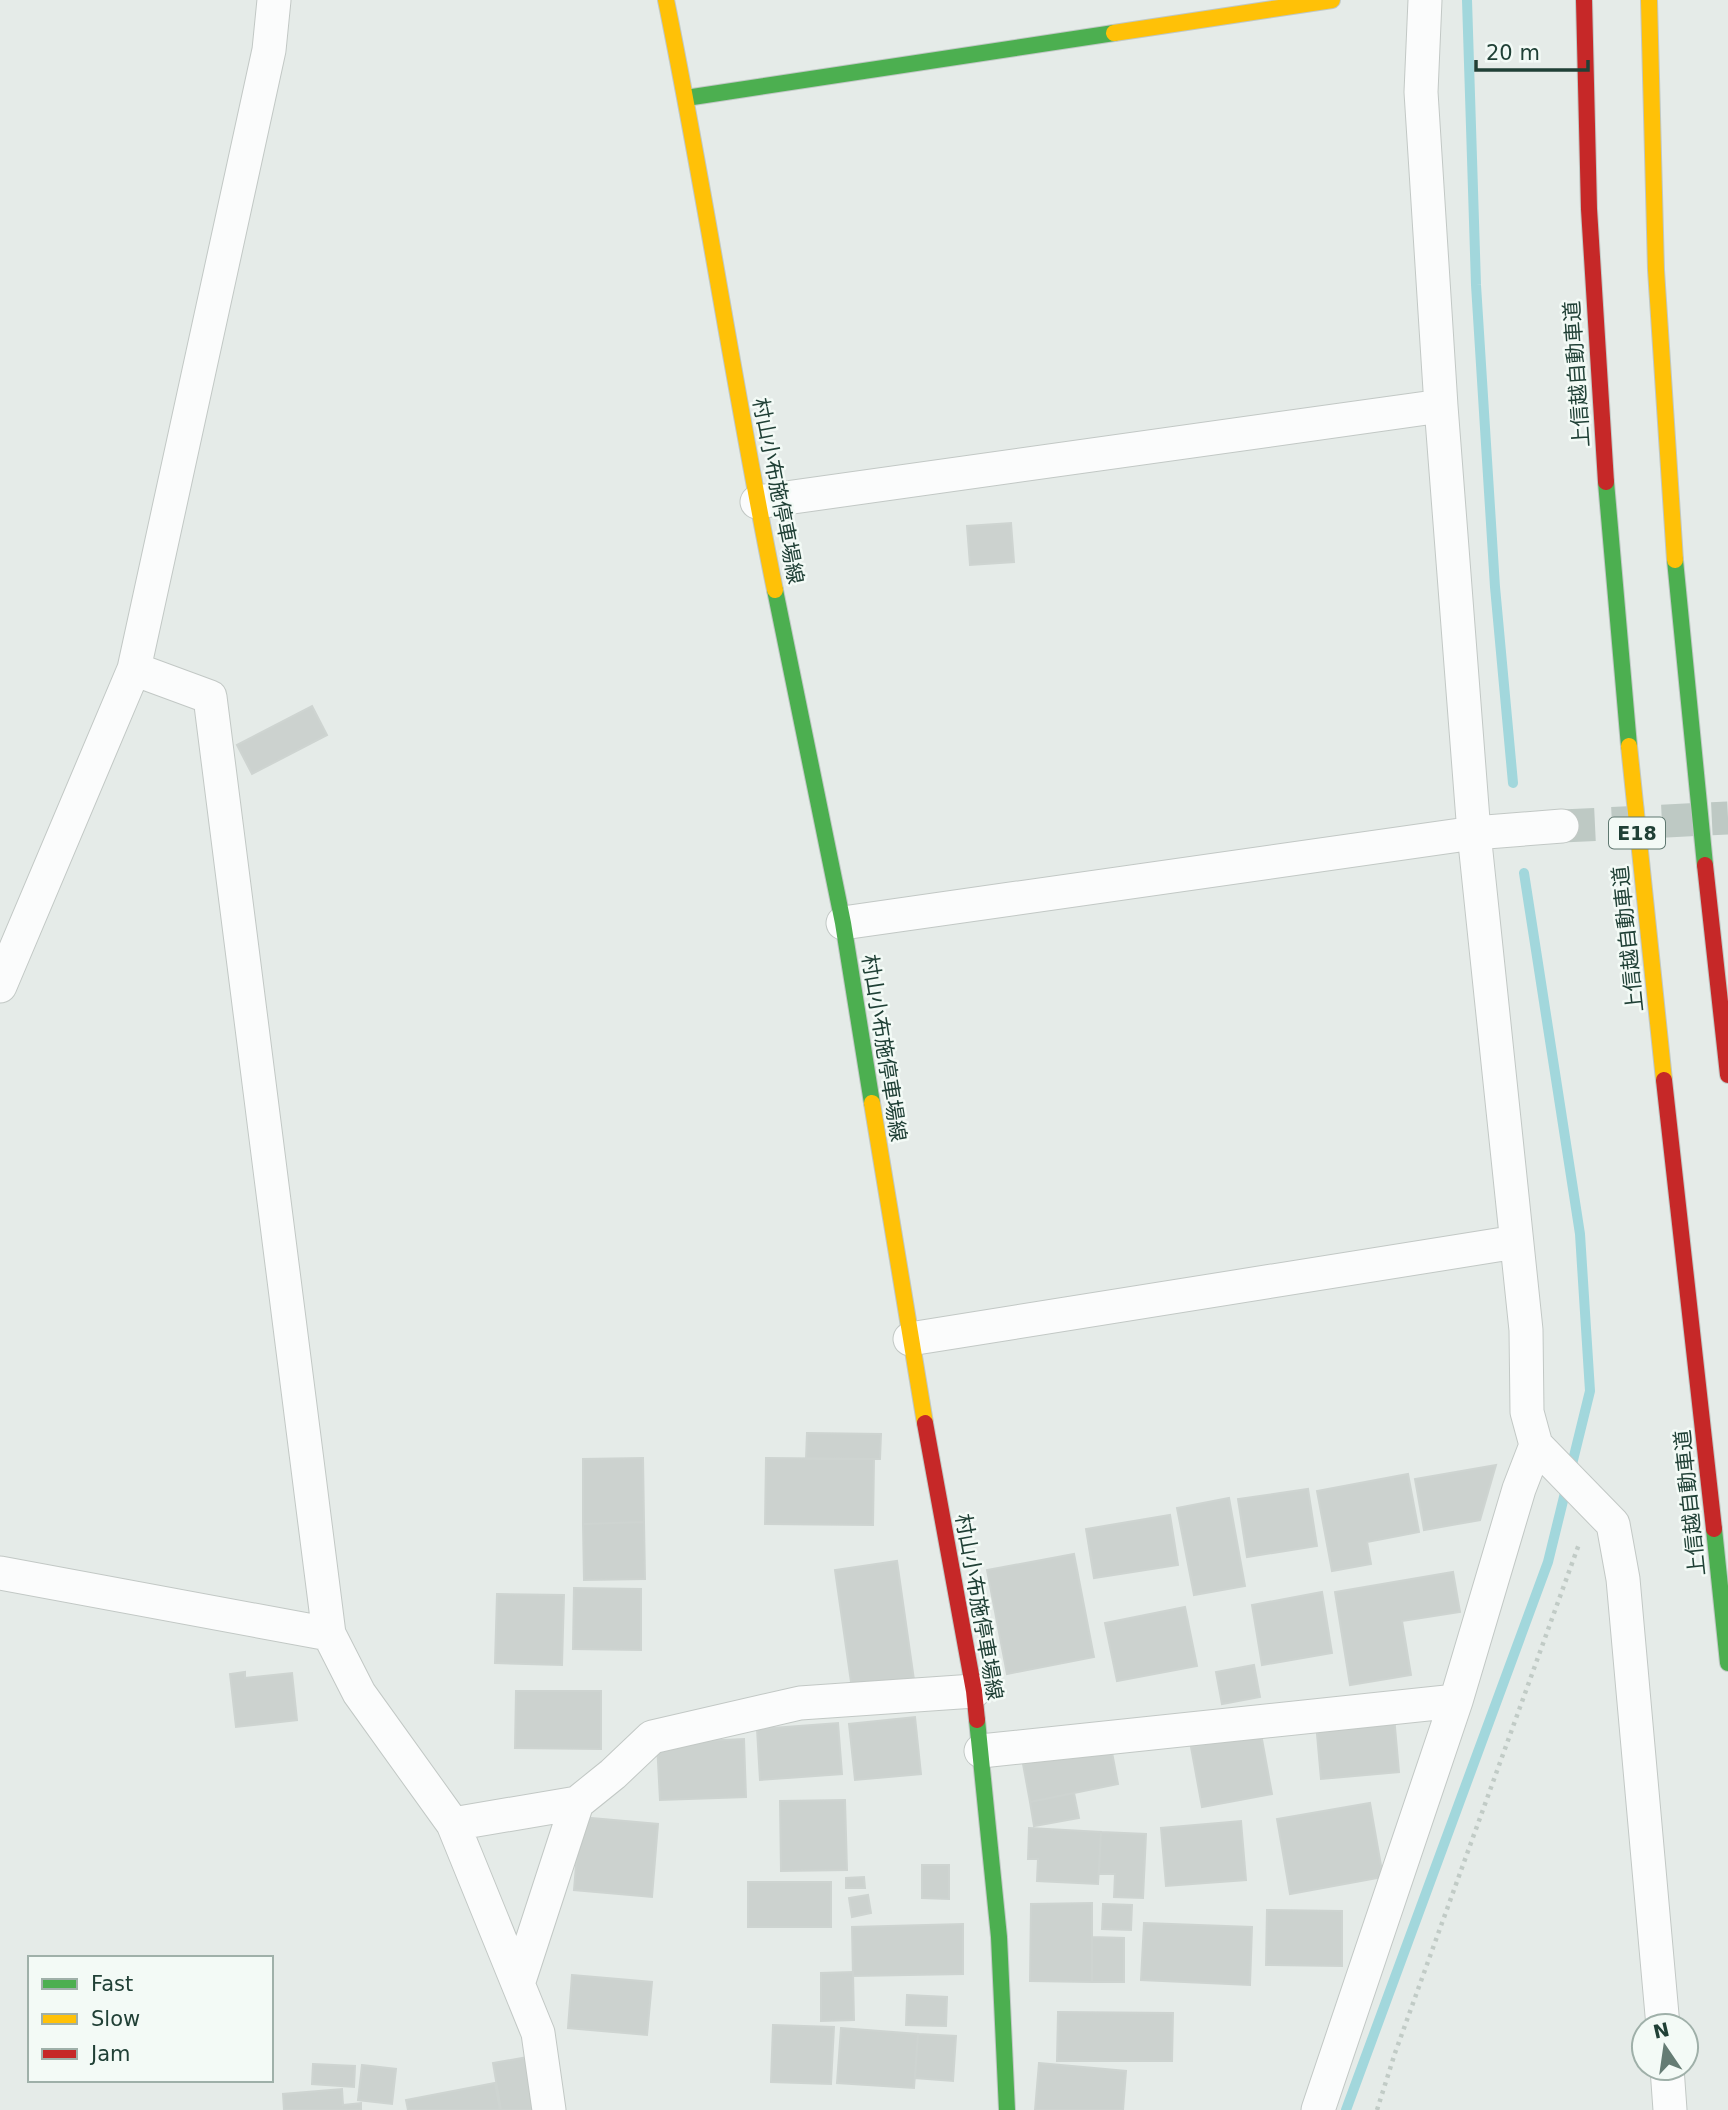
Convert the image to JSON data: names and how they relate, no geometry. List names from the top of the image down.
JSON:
{
  "streets": {
    "main road": ["上信越自動車道", "村山小布施停車場線", "E18"]
  },
  "legend": ["Fast", "Slow", "Jam"],
  "scale_bar": "20 m",
  "north": "top"
}
